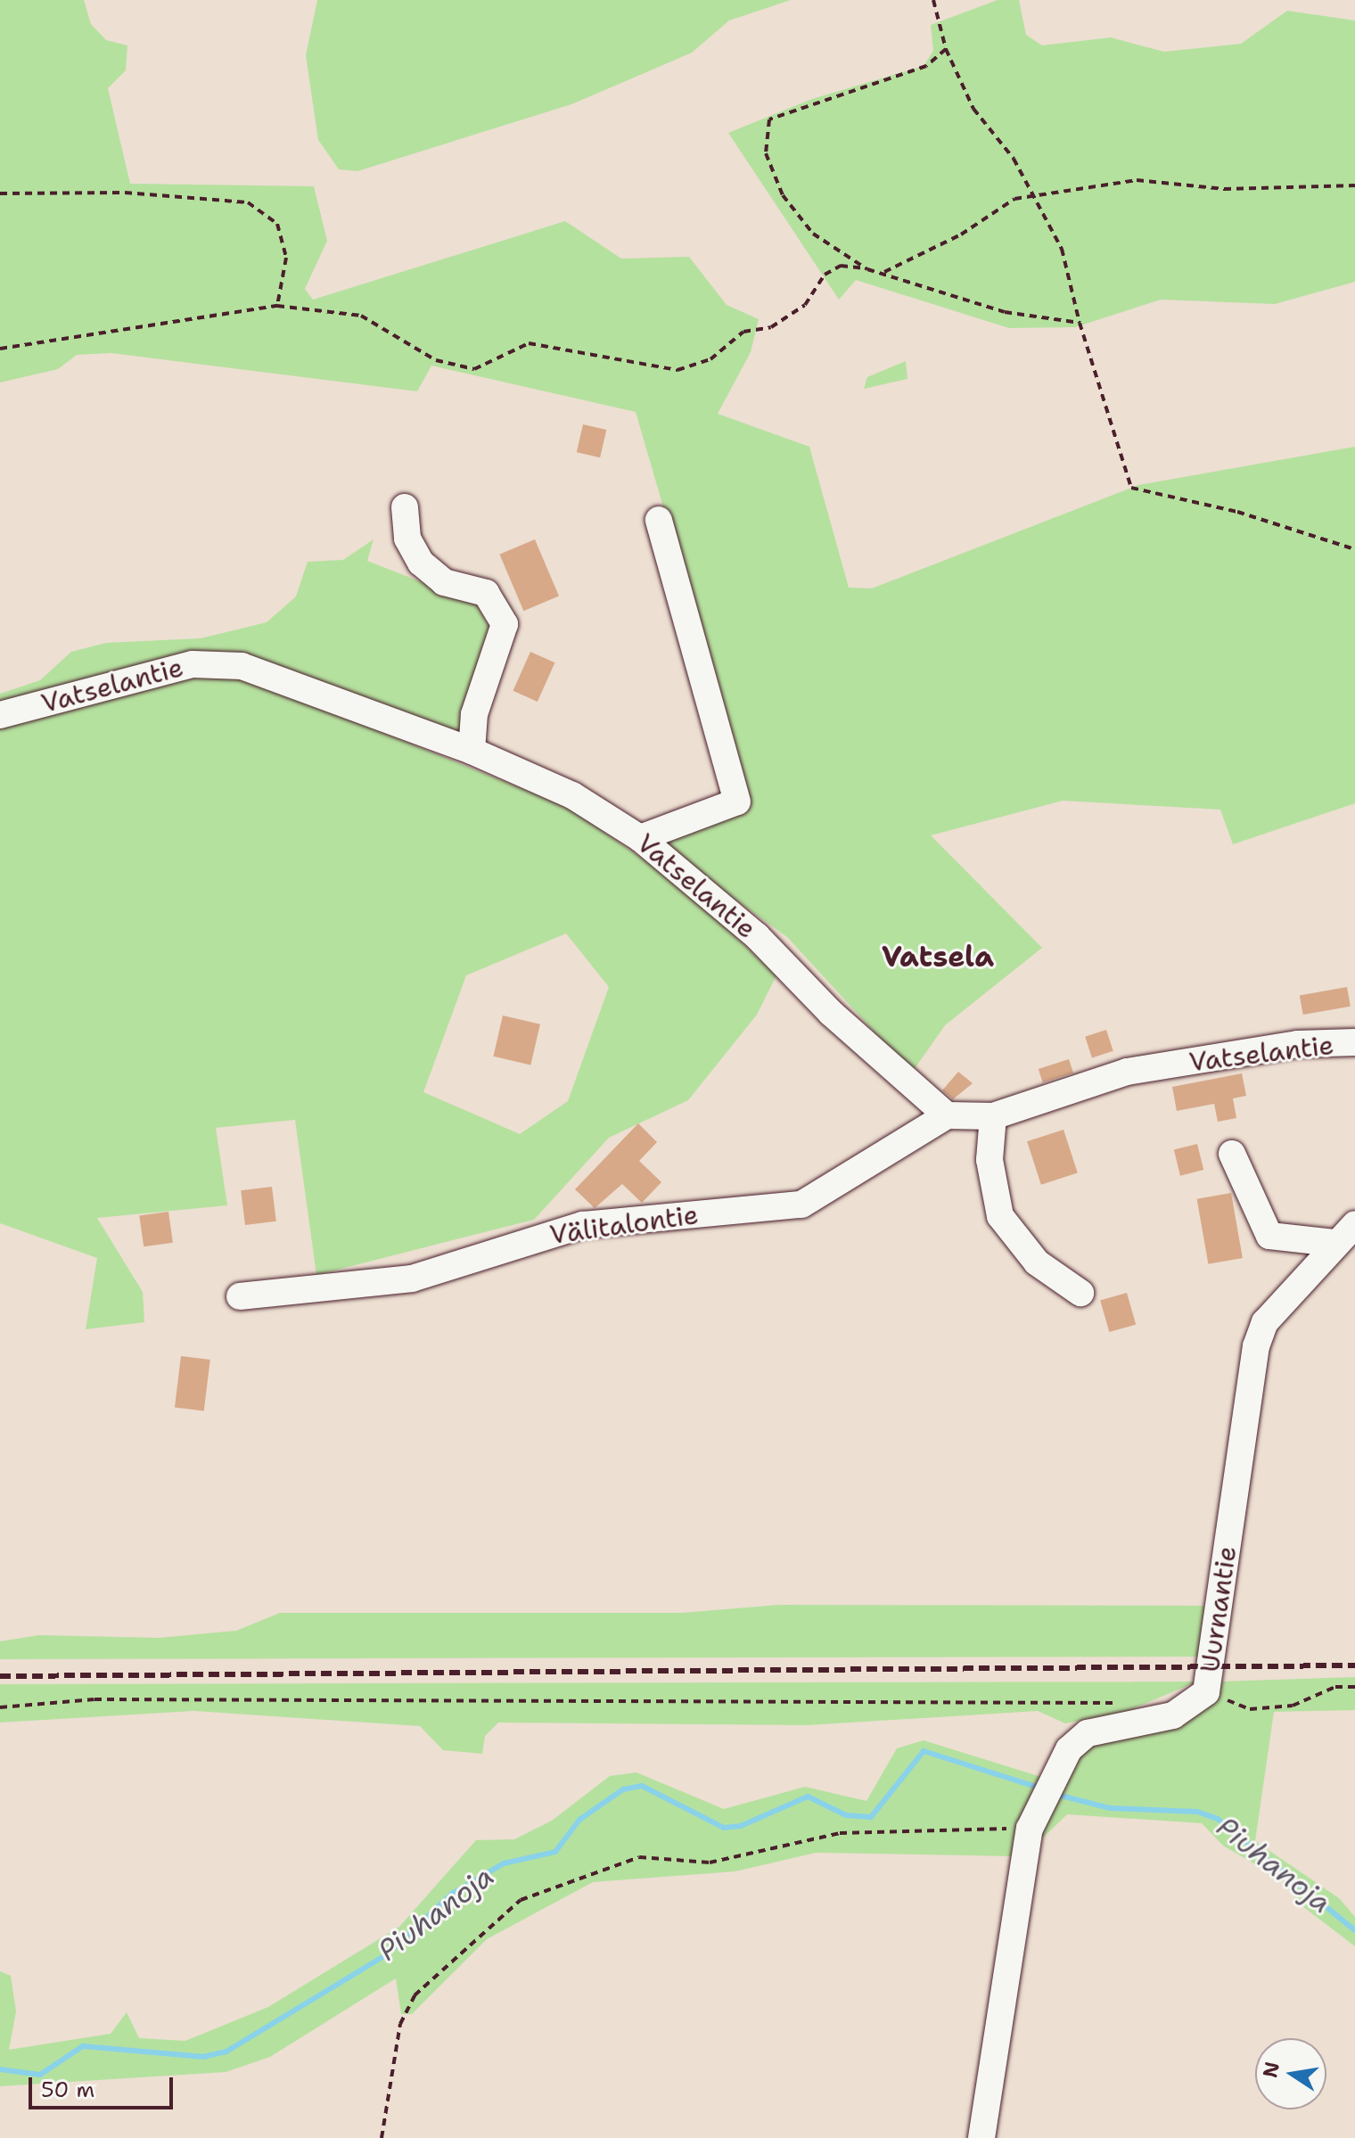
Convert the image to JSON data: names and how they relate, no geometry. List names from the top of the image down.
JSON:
{
  "streets": {
    "street": ["Vatselantie", "Välitalontie", "Uurnantie"]
  },
  "crossings": [
    ["Vatselantie", "Välitalontie"]
  ],
  "districts": ["Vatsela"],
  "water": ["Piuhanoja"],
  "scale_bar": "50 m",
  "north": "left"
}
